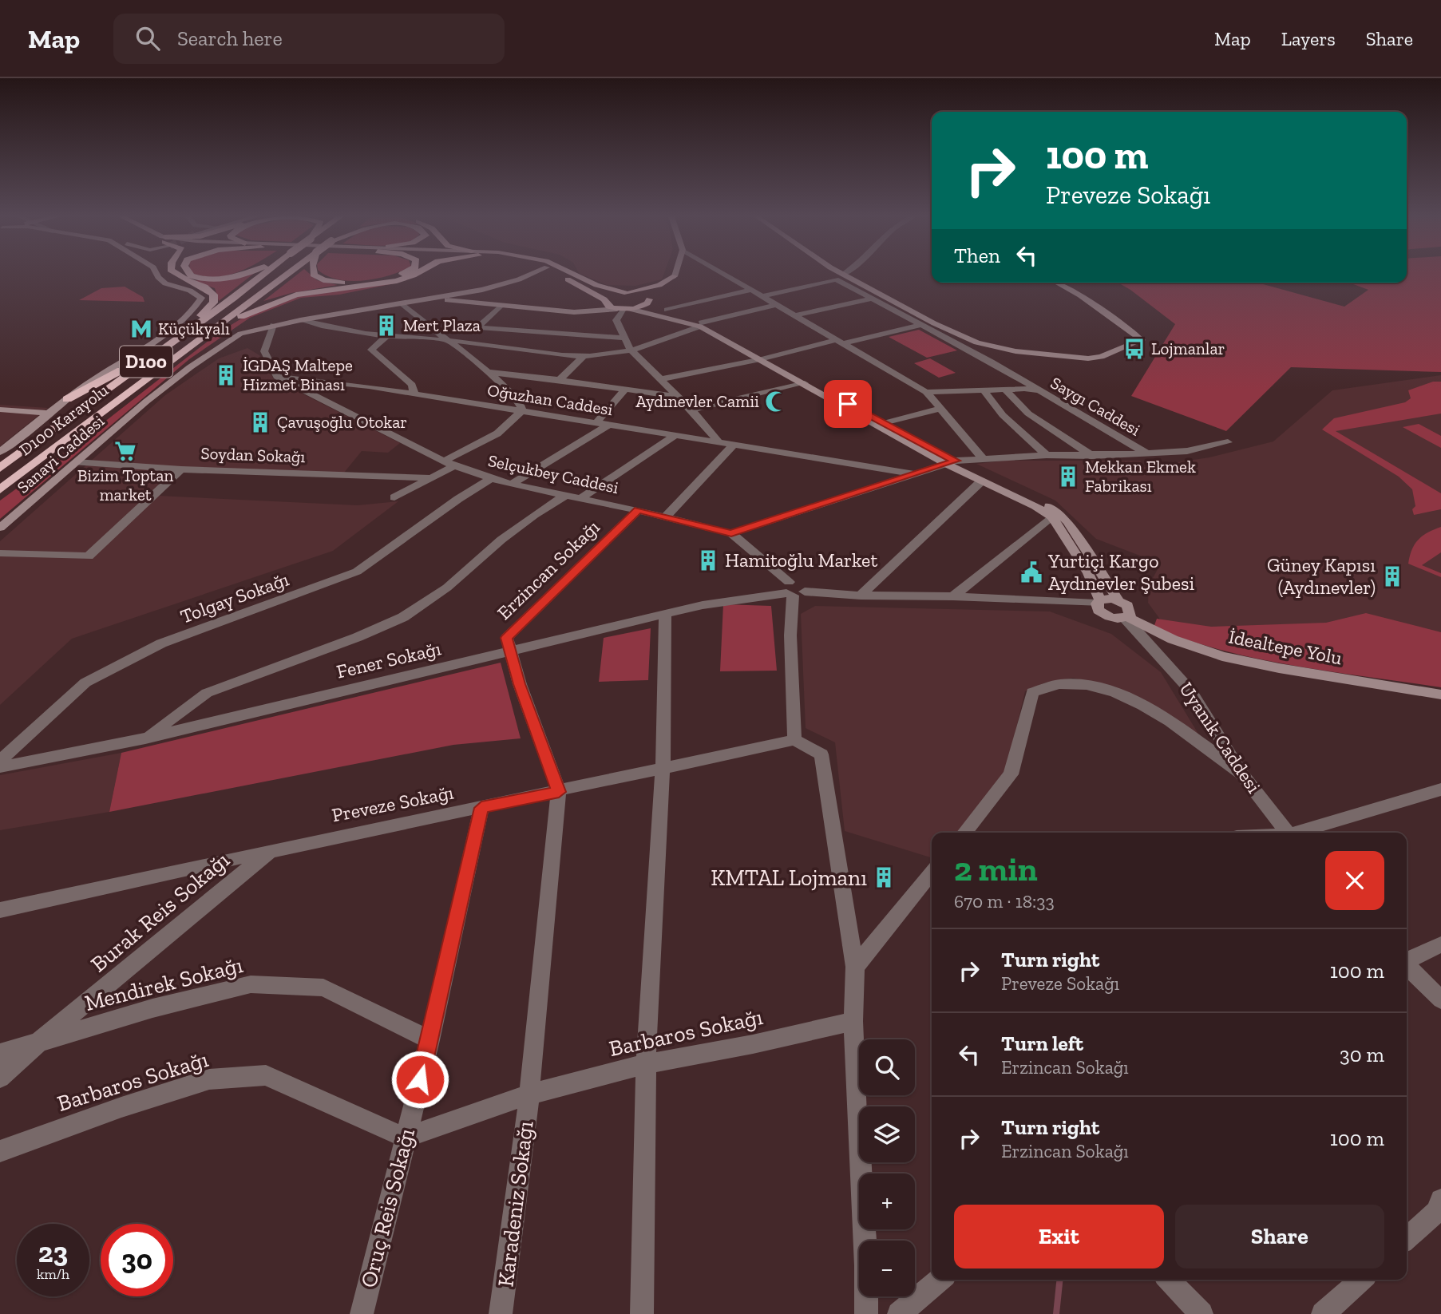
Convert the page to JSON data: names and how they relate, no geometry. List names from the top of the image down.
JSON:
{
  "streets": {
    "highway": ["D100", "D100 Karayolu"],
    "main road": ["Sanayi Caddesi", "İdealtepe Yolu"],
    "street": [
      "Oğuzhan Caddesi",
      "Saygı Caddesi",
      "Soydan Sokağı",
      "Selçukbey Caddesi",
      "Erzincan Sokağı",
      "Tolgay Sokağı",
      "Fener Sokağı",
      "Uyanık Caddesi",
      "Preveze Sokağı",
      "Burak Reis Sokağı",
      "Mendirek Sokağı",
      "Barbaros Sokağı",
      "Karadeniz Sokağı",
      "Oruç Reis Sokağı"
    ]
  },
  "crossings": [
    ["Oğuzhan Caddesi", "Soydan Sokağı"],
    ["Oğuzhan Caddesi", "Selçukbey Caddesi"],
    ["Sanayi Caddesi", "Soydan Sokağı"],
    ["Soydan Sokağı", "Selçukbey Caddesi"],
    ["Selçukbey Caddesi", "Erzincan Sokağı"],
    ["Selçukbey Caddesi", "Tolgay Sokağı"],
    ["Selçukbey Caddesi", "Fener Sokağı"],
    ["Erzincan Sokağı", "Fener Sokağı"],
    ["Erzincan Sokağı", "Preveze Sokağı"],
    ["Erzincan Sokağı", "Karadeniz Sokağı"],
    ["İdealtepe Yolu", "Uyanık Caddesi"],
    ["Preveze Sokağı", "Burak Reis Sokağı"],
    ["Preveze Sokağı", "Karadeniz Sokağı"],
    ["Preveze Sokağı", "Oruç Reis Sokağı"],
    ["Burak Reis Sokağı", "Mendirek Sokağı"],
    ["Mendirek Sokağı", "Oruç Reis Sokağı"],
    ["Barbaros Sokağı", "Karadeniz Sokağı"],
    ["Barbaros Sokağı", "Oruç Reis Sokağı"]
  ],
  "places": {
    "building": [
      "Mert Plaza",
      "İGDAŞ Maltepe Hizmet Binası",
      "Çavuşoğlu Otokar",
      "Mekkan Ekmek Fabrikası",
      "Hamitoğlu Market",
      "Güney Kapısı (Aydınevler)",
      "KMTAL Lojmanı"
    ],
    "metro station": ["Küçükyalı"],
    "bus stop": ["Lojmanlar"],
    "mosque": ["Aydınevler Camii"],
    "supermarket": ["Bizim Toptan market"],
    "public building": ["Yurtiçi Kargo Aydınevler Şubesi"]
  },
  "page": {
    "header": "Map",
    "search": "Search here",
    "nav": ["Map", "Layers", "Share"],
    "turn": ["100 m", "Preveze Sokağı"],
    "then": "Then",
    "heading": ["2 min", "670 m · 18:33"],
    "list": [
      {
        "name": "Turn right",
        "note": "Preveze Sokağı",
        "value": "100 m"
      },
      {
        "name": "Turn left",
        "note": "Erzincan Sokağı",
        "value": "30 m"
      },
      {
        "name": "Turn right",
        "note": "Erzincan Sokağı",
        "value": "100 m"
      }
    ],
    "map_buttons": ["+", "−"],
    "buttons": ["Exit", "Share"],
    "speed": "23 km/h",
    "limit": "30"
  }
}
